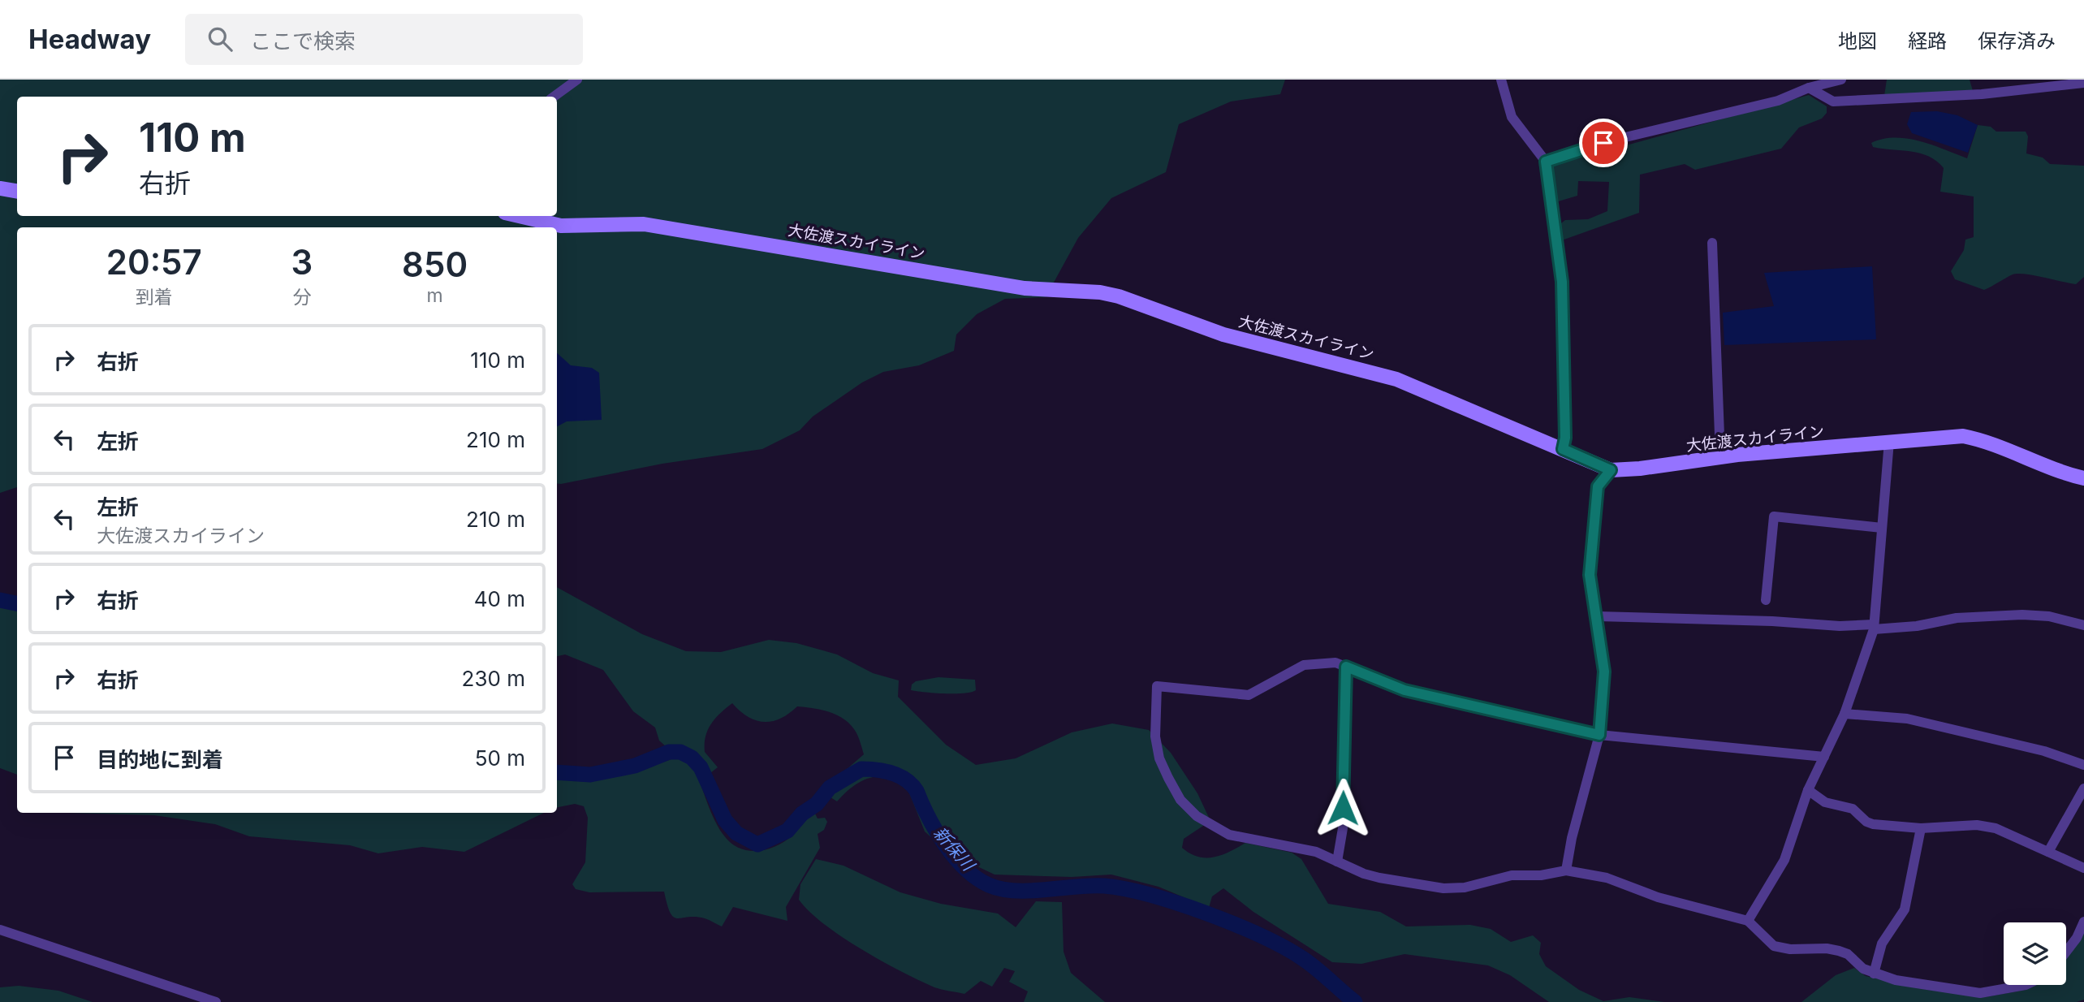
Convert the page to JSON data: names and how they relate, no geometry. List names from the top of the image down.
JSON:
{
  "streets": {
    "street": ["大佐渡スカイライン"]
  },
  "water": ["新保川"],
  "page": {
    "header": "Headway",
    "search": "ここで検索",
    "nav": ["地図", "経路", "保存済み"],
    "turn": ["110 m", "右折"],
    "eta": [
      "20:57",
      "到着",
      "3",
      "分",
      "850",
      "m"
    ],
    "list": [
      {
        "name": "右折",
        "value": "110 m"
      },
      {
        "name": "左折",
        "value": "210 m"
      },
      {
        "name": "左折",
        "note": "大佐渡スカイライン",
        "value": "210 m"
      },
      {
        "name": "右折",
        "value": "40 m"
      },
      {
        "name": "右折",
        "value": "230 m"
      },
      {
        "name": "目的地に到着",
        "value": "50 m"
      }
    ]
  }
}
